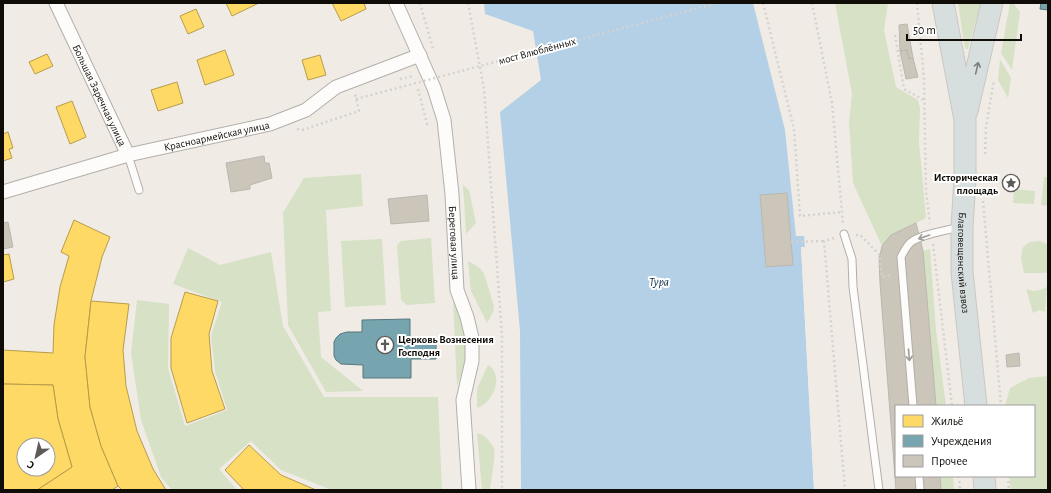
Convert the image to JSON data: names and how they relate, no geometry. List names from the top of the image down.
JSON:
{
  "streets": {
    "main road": ["Благовещенский взвоз"],
    "street": ["Большая Заречная улица", "Красноармейская улица", "Береговая улица"],
    "path": ["мост Влюблённых"]
  },
  "crossings": [
    ["Большая Заречная улица", "Красноармейская улица"],
    ["Красноармейская улица", "Береговая улица"]
  ],
  "water": ["Тура"],
  "places": {
    "place": ["Историческая площадь"],
    "church": ["Церковь Вознесения Господня"]
  },
  "legend": ["Жильё", "Учреждения", "Прочее"],
  "scale_bar": "50 m",
  "north": "bottom left"
}
